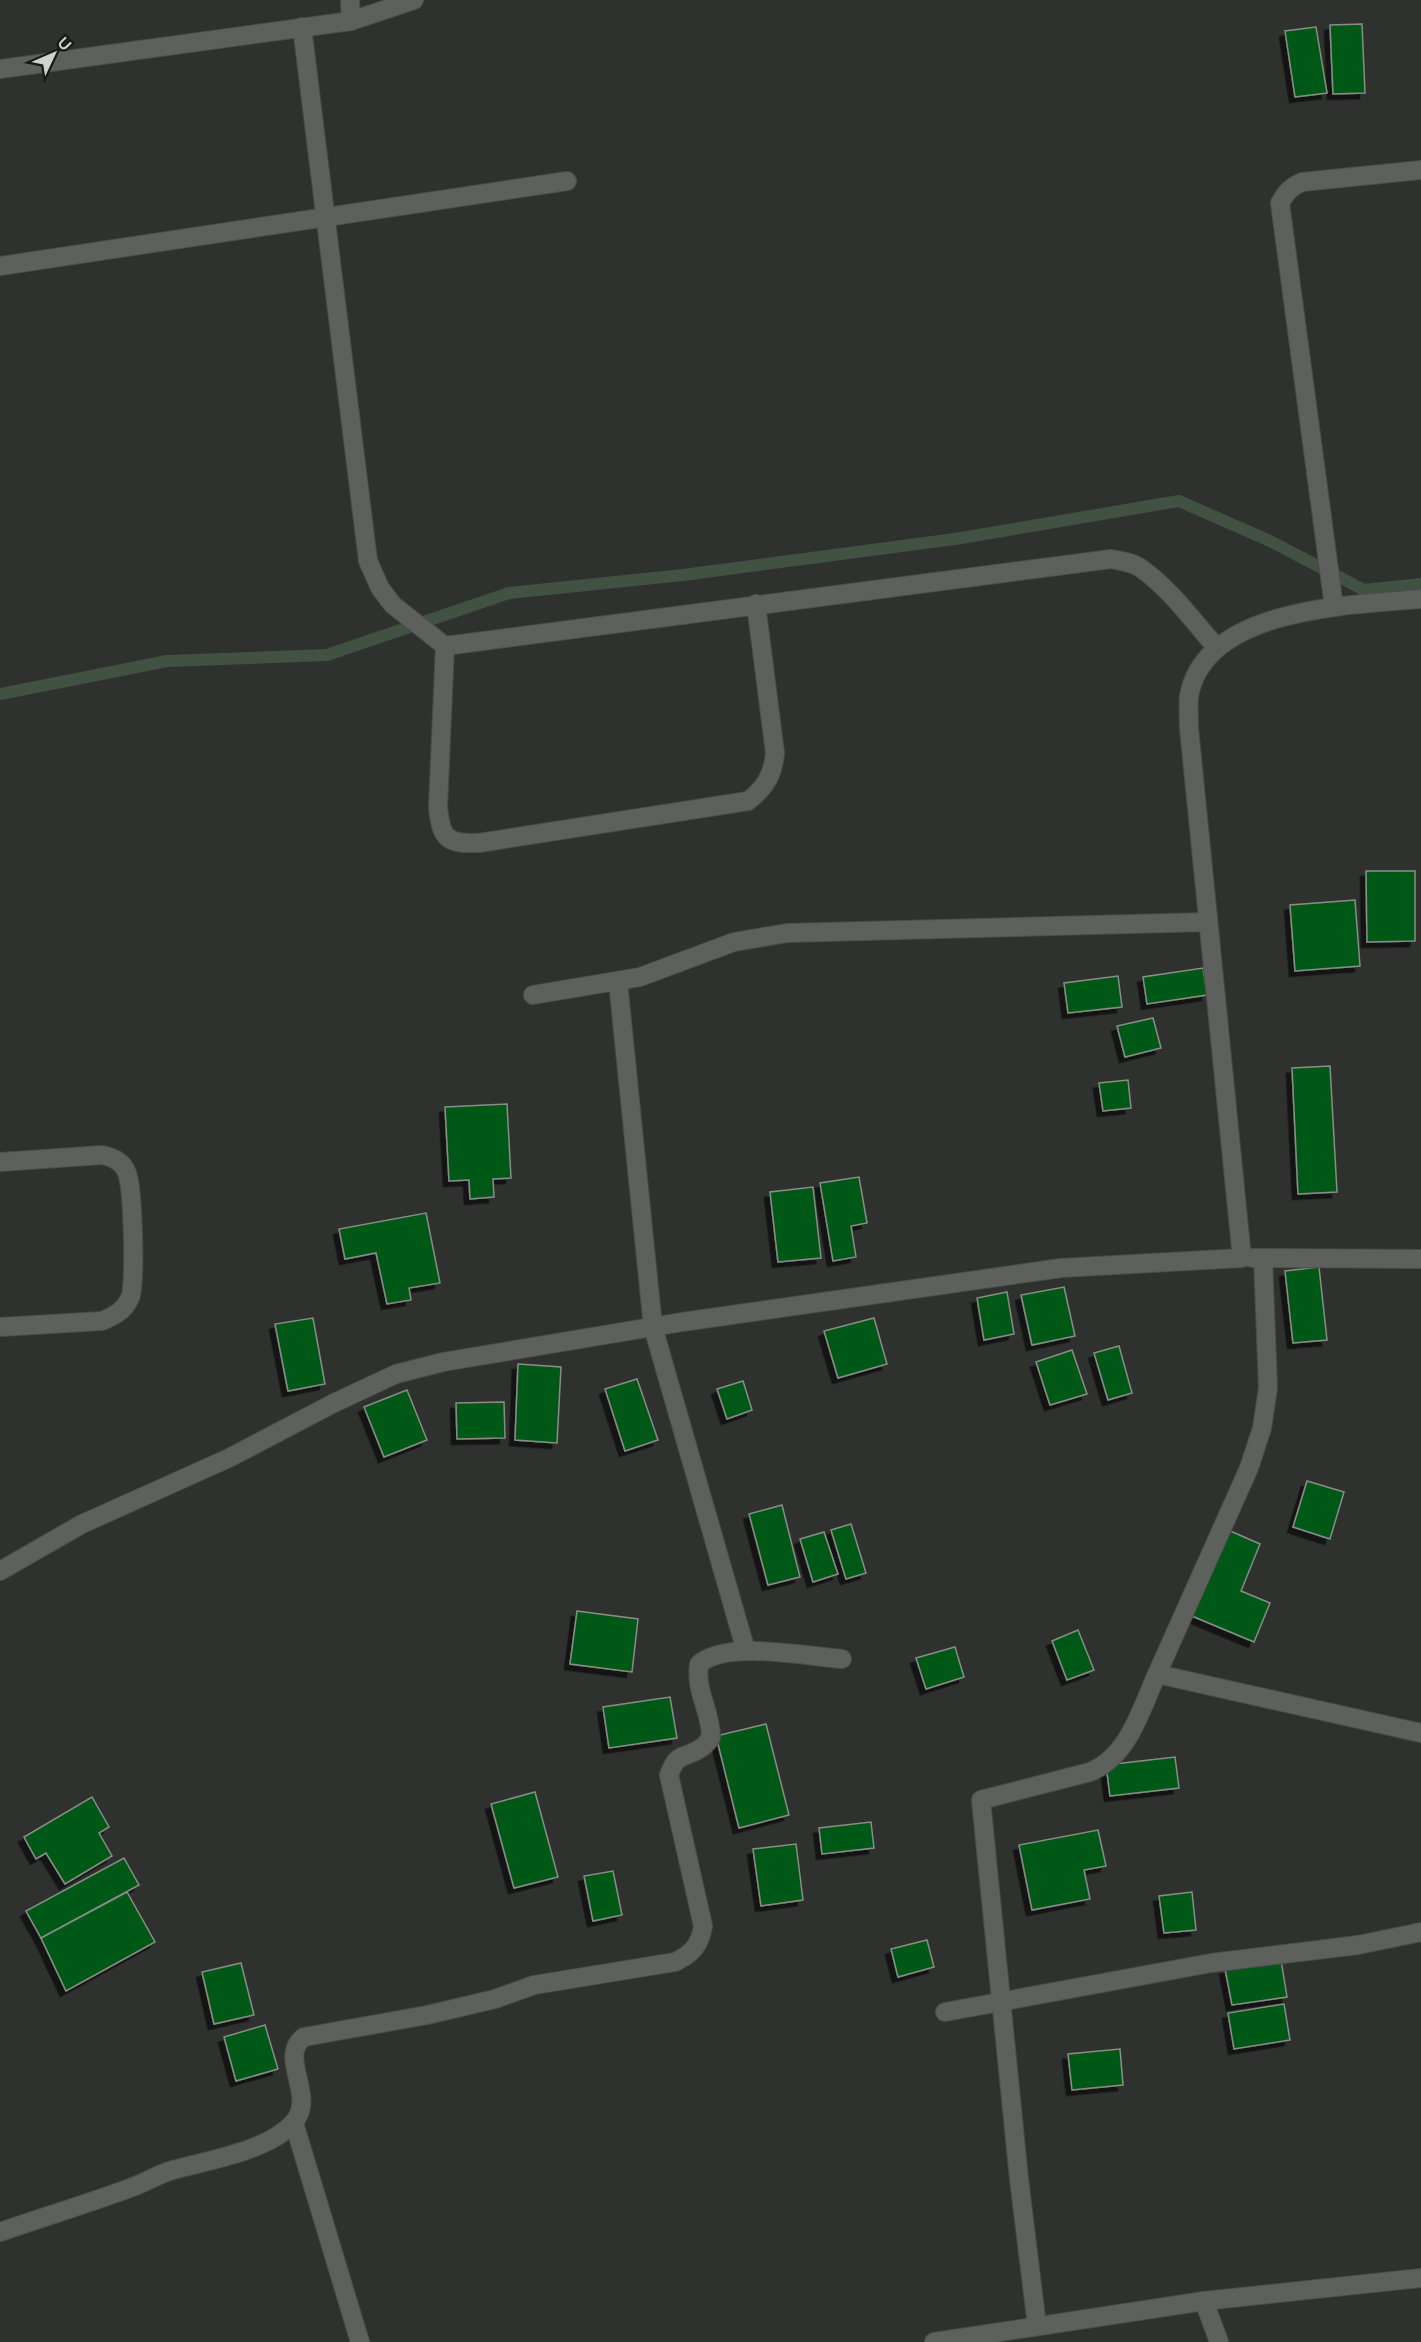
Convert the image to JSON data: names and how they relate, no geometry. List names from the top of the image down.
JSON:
{
  "north": "top right"
}
